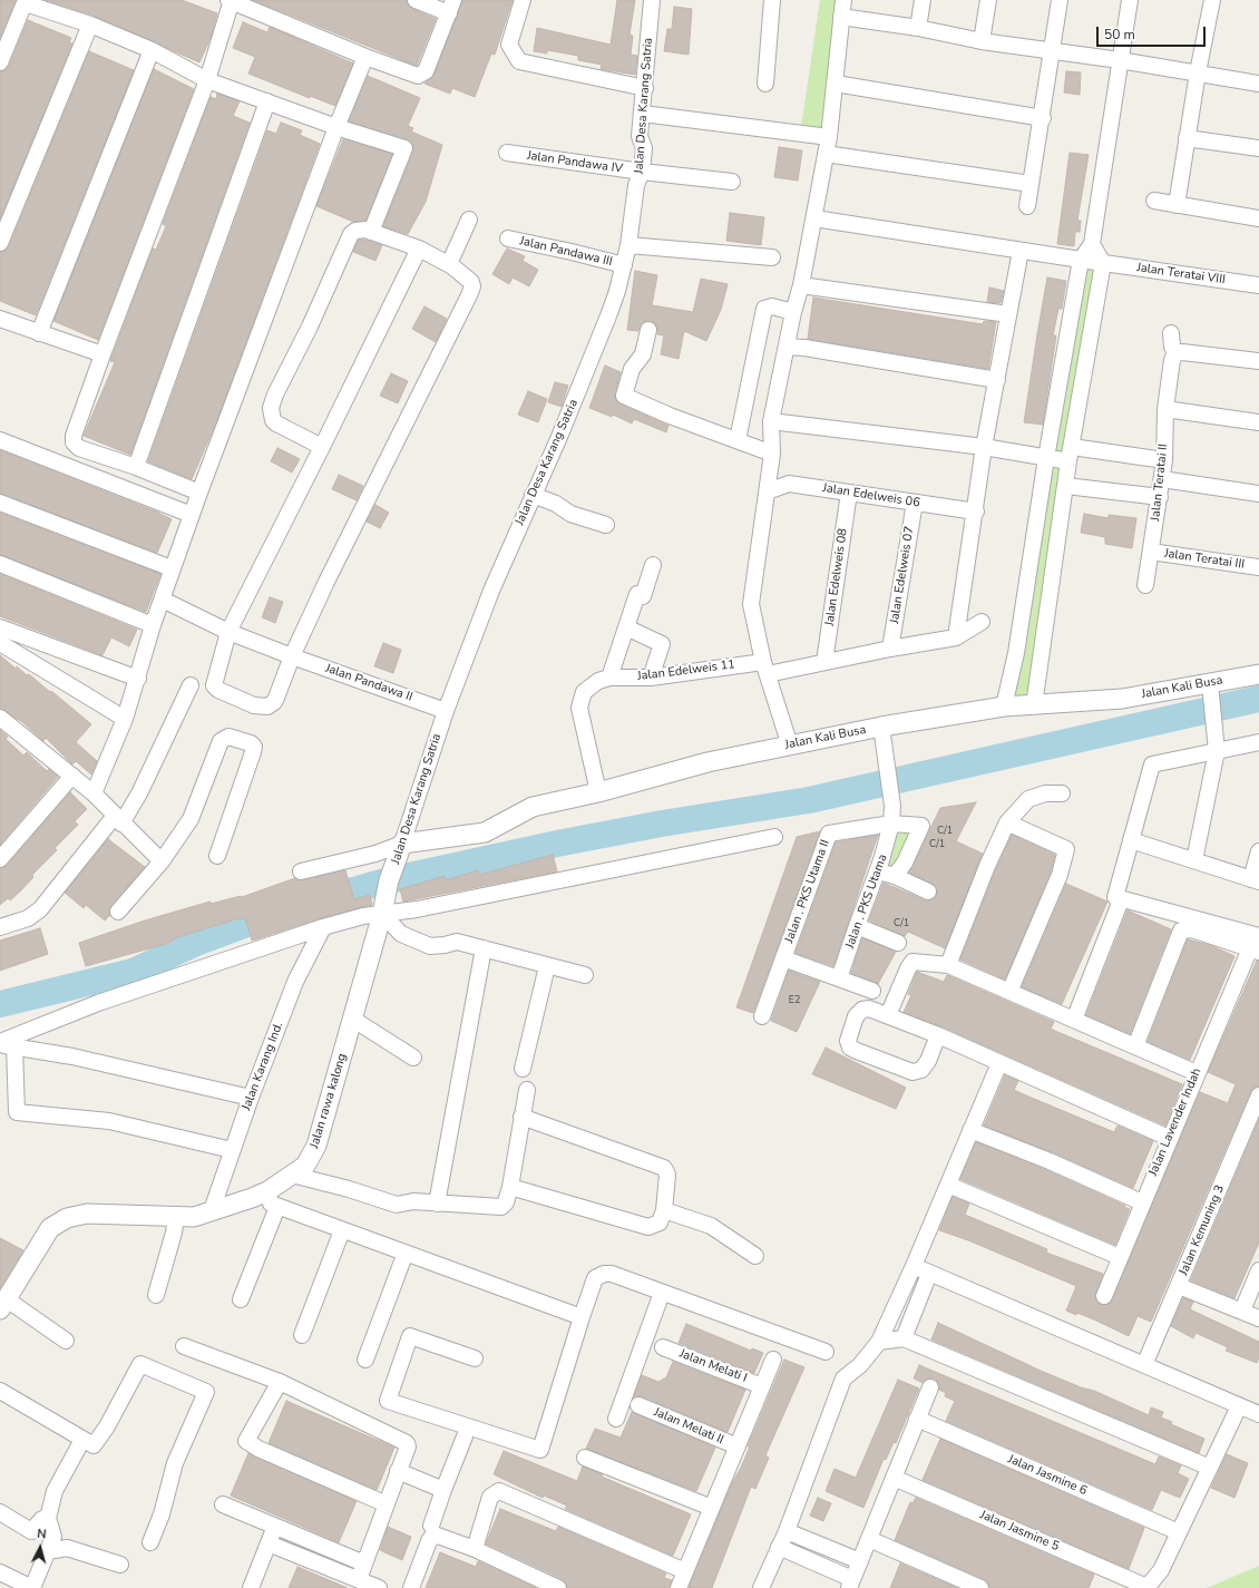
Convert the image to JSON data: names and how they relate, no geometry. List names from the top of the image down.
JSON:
{
  "streets": {
    "street": [
      "Jalan Desa Karang Satria",
      "Jalan Pandawa IV",
      "Jalan Pandawa III",
      "Jalan Teratai VIII",
      "Jalan Teratai II",
      "Jalan Edelweis 06",
      "Jalan Teratai III",
      "Jalan Edelweis 07",
      "Jalan Edelweis 08",
      "Jalan Edelweis 11",
      "Jalan Pandawa II",
      "Jalan Kali Busa",
      "Jalan . PKS Utama II",
      "Jalan . PKS Utama",
      "Jalan Karang Ind.",
      "Jalan rawa kalong",
      "Jalan Lavender Indah",
      "Jalan Kemuning 3",
      "Jalan Melati I",
      "Jalan Melati II",
      "Jalan Jasmine 6",
      "Jalan Jasmine 5"
    ]
  },
  "crossings": [
    ["Jalan Desa Karang Satria", "Jalan Pandawa IV"],
    ["Jalan Desa Karang Satria", "Jalan Pandawa III"],
    ["Jalan Desa Karang Satria", "Jalan Pandawa II"],
    ["Jalan Desa Karang Satria", "Jalan Kali Busa"],
    ["Jalan Desa Karang Satria", "Jalan rawa kalong"],
    ["Jalan Teratai II", "Jalan Teratai III"],
    ["Jalan Edelweis 06", "Jalan Edelweis 07"],
    ["Jalan Edelweis 06", "Jalan Edelweis 08"],
    ["Jalan Edelweis 07", "Jalan Edelweis 11"],
    ["Jalan Edelweis 08", "Jalan Edelweis 11"],
    ["Jalan Edelweis 11", "Jalan Kali Busa"],
    ["Jalan Kali Busa", "Jalan . PKS Utama"],
    ["Jalan . PKS Utama II", "Jalan . PKS Utama"],
    ["Jalan Karang Ind.", "Jalan rawa kalong"]
  ],
  "house_numbers": [
    "C/1",
    "C/1",
    "C/1",
    "E2"
  ],
  "scale_bar": "50 m",
  "north": "top"
}
